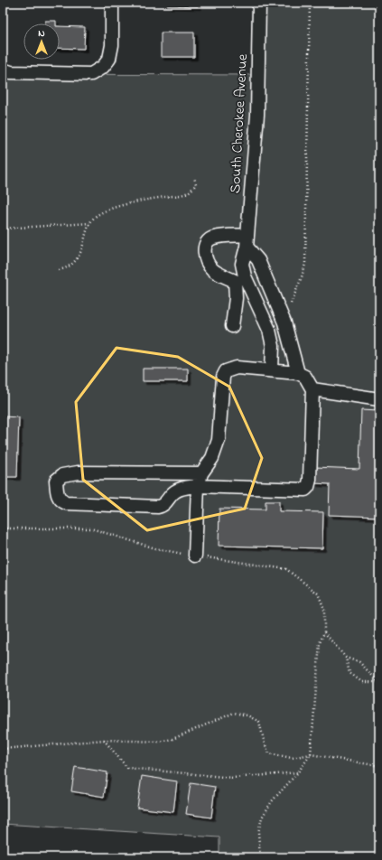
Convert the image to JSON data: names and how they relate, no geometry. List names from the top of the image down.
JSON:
{
  "streets": {
    "street": ["South Cherokee Avenue"]
  },
  "north": "top"
}
